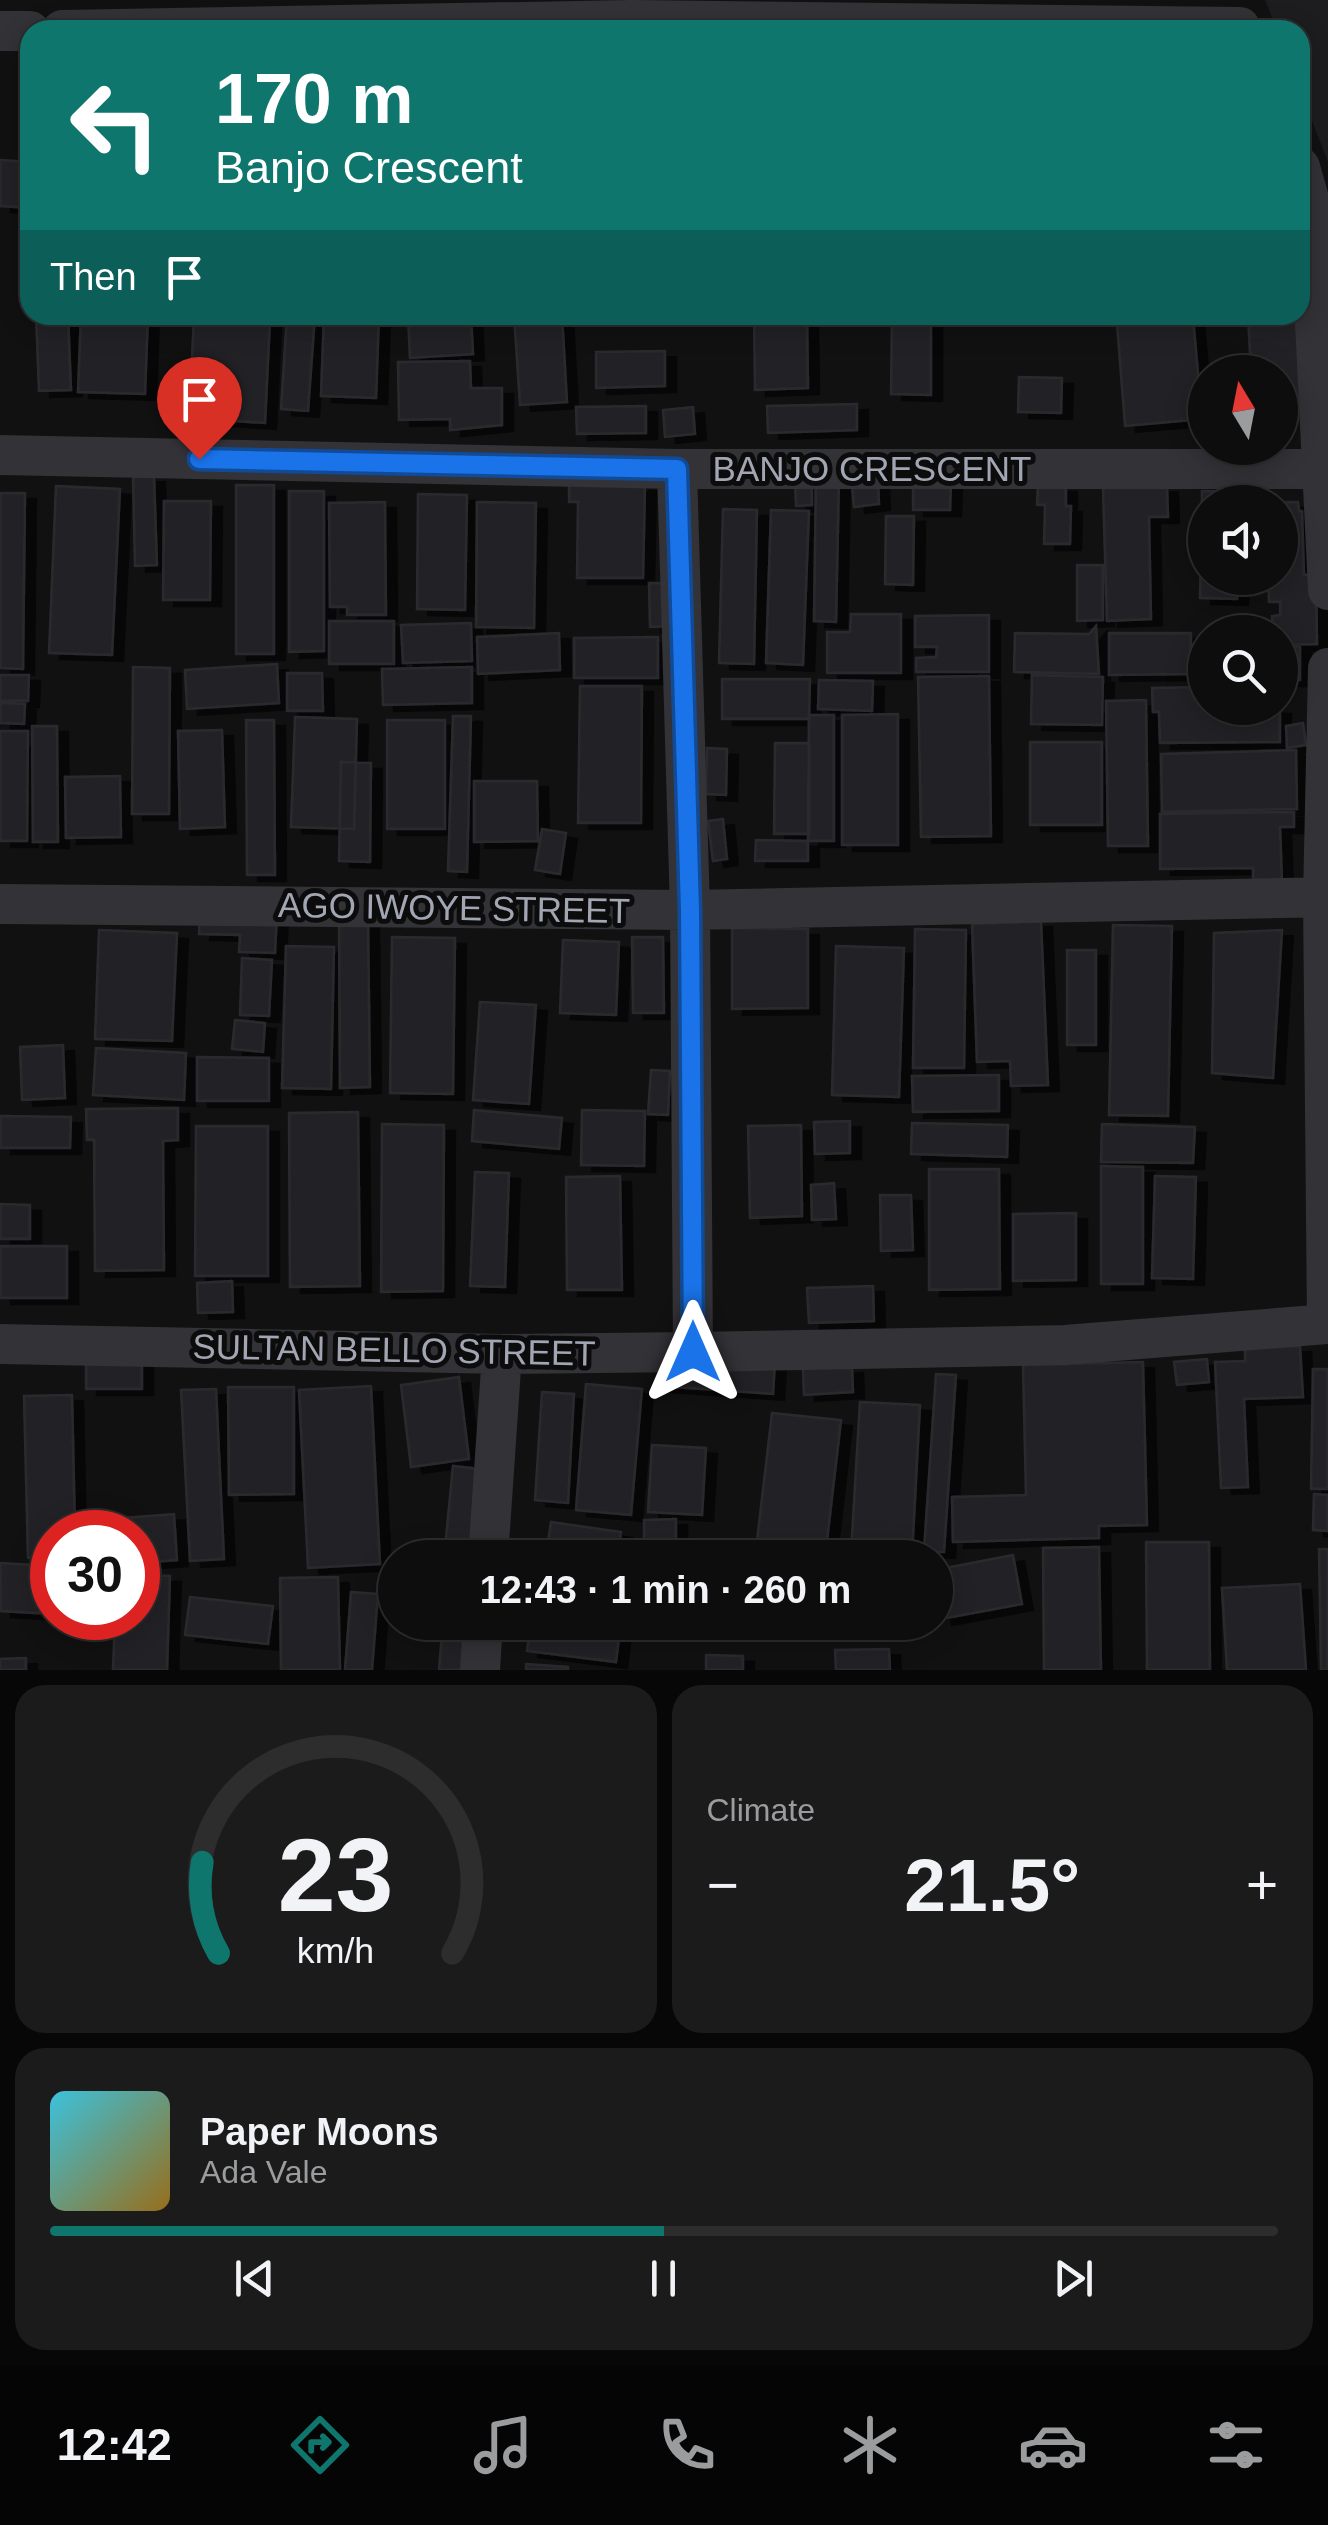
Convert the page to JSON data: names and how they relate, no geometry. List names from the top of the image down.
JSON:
{
  "streets": {
    "street": ["BANJO CRESCENT", "AGO IWOYE STREET", "SULTAN BELLO STREET"]
  },
  "north": "top",
  "page": {
    "turn": ["170 m", "Banjo Crescent"],
    "then": "Then",
    "limit": "30",
    "trip": "12:43 · 1 min · 260 m",
    "tile": "Climate",
    "heat": ["−", "21.5°", "+"],
    "song": ["Paper Moons", "Ada Vale"],
    "tabs": "12:42",
    "gauge": ["23", "km/h"]
  }
}
